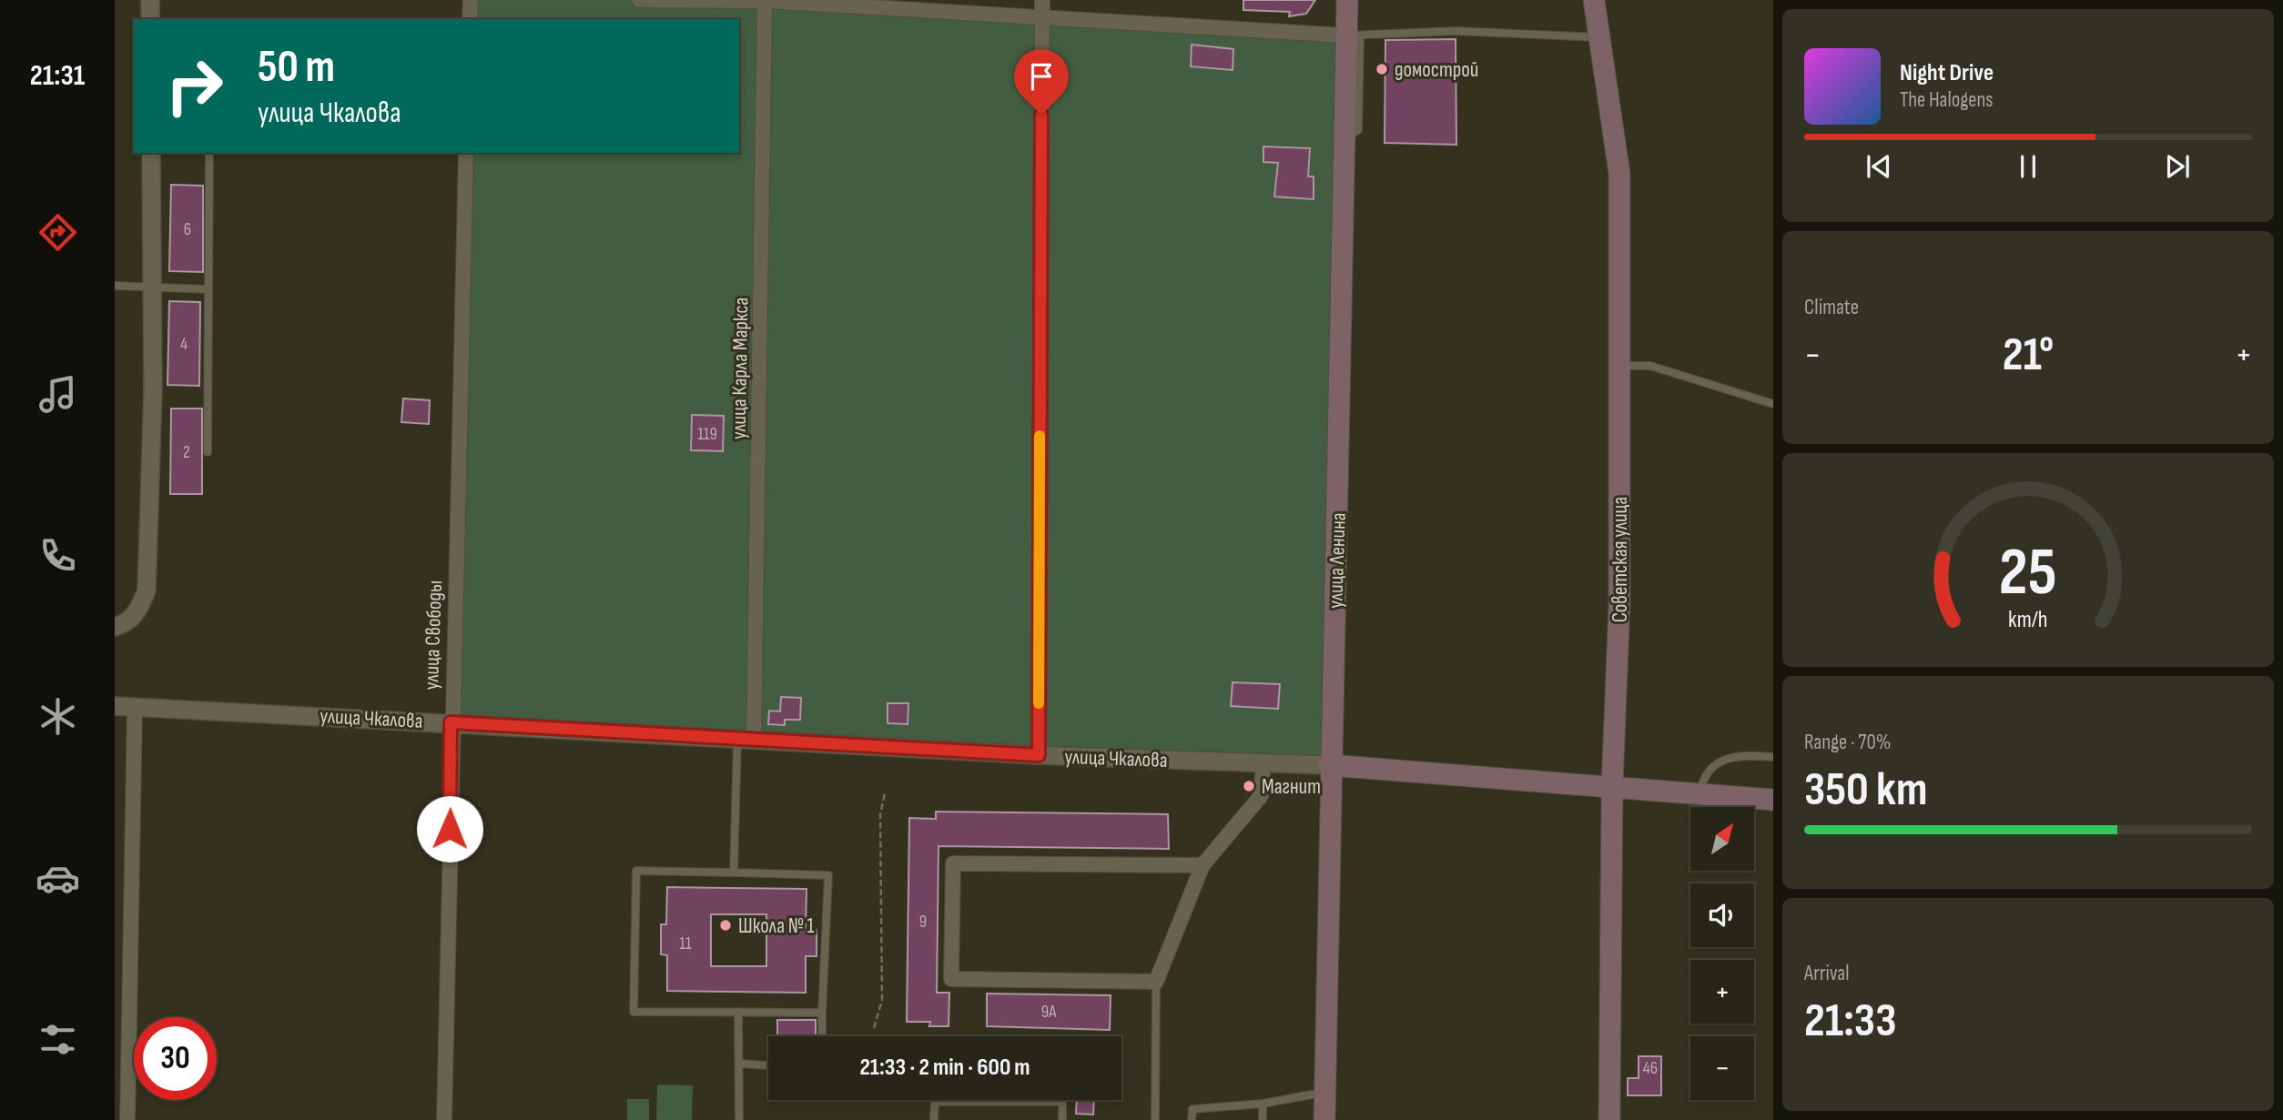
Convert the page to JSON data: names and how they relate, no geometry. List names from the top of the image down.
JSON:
{
  "streets": {
    "main road": ["Советская улица", "улица Ленина", "улица Чкалова"],
    "street": ["улица Карла Маркса", "улица Свободы"]
  },
  "crossings": [
    ["улица Карла Маркса", "улица Чкалова"],
    ["Советская улица", "улица Чкалова"],
    ["улица Ленина", "улица Чкалова"],
    ["улица Свободы", "улица Чкалова"]
  ],
  "places": ["домострой", "Магнит", "Школа № 1"],
  "house_numbers": [
    "6",
    "4",
    "119",
    "2",
    "9",
    "11",
    "9А",
    "46"
  ],
  "north": "top right",
  "page": {
    "tabs": "21:31",
    "turn": ["50 m", "улица Чкалова"],
    "song": ["Night Drive", "The Halogens"],
    "tile": [
      "Climate",
      ["Range · 70%", "350 km"],
      ["Arrival", "21:33"]
    ],
    "heat": ["−", "21°", "+"],
    "map_buttons": ["+", "−"],
    "limit": "30",
    "trip": "21:33 · 2 min · 600 m",
    "gauge": ["25", "km/h"]
  }
}
